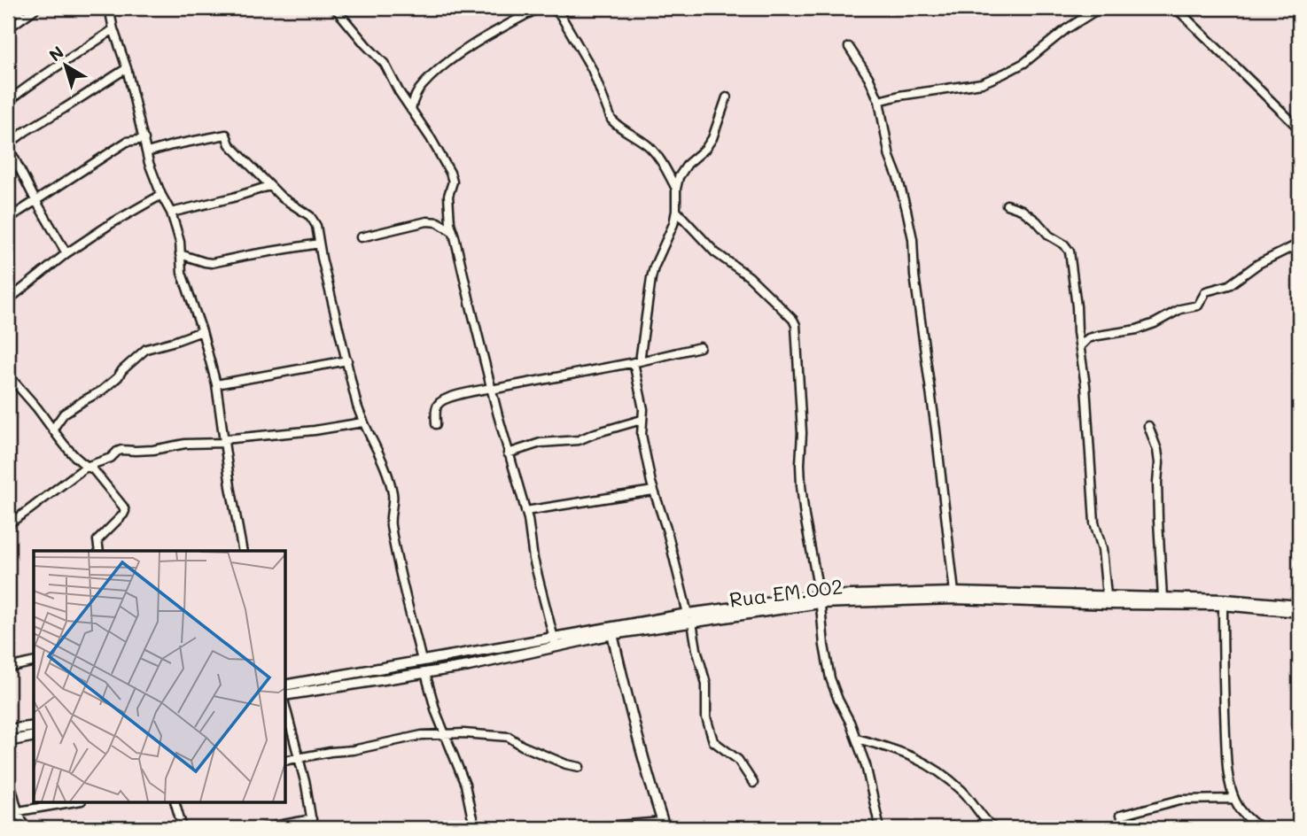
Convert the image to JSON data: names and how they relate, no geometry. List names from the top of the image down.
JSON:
{
  "streets": {
    "street": ["Rua EM.002"]
  },
  "north": "top left"
}
